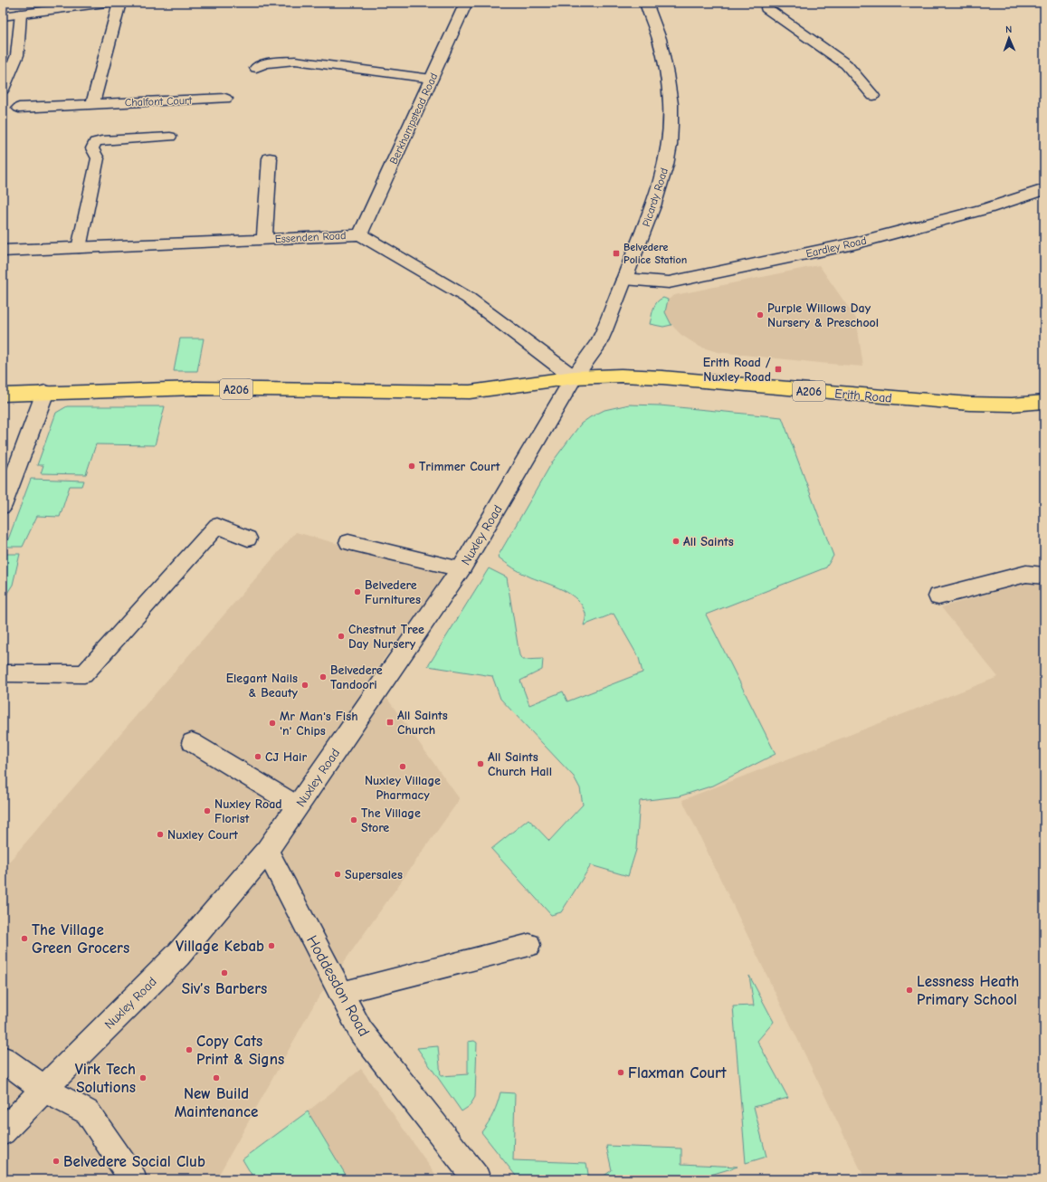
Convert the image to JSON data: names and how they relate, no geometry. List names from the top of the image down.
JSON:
{
  "streets": {
    "main road": ["A206", "Erith Road"],
    "street": [
      "Chalfont Court",
      "Berkhampstead Road",
      "Picardy Road",
      "Essenden Road",
      "Eardley Road",
      "Nuxley Road",
      "Hoddesdon Road"
    ]
  },
  "crossings": [
    ["Berkhampstead Road", "Essenden Road"],
    ["Picardy Road", "Essenden Road"],
    ["Picardy Road", "Eardley Road"],
    ["Picardy Road", "A206"],
    ["Picardy Road", "Erith Road"],
    ["Picardy Road", "Nuxley Road"],
    ["Essenden Road", "A206"],
    ["Essenden Road", "Erith Road"],
    ["Essenden Road", "Nuxley Road"],
    ["A206", "Erith Road"],
    ["A206", "Nuxley Road"],
    ["Erith Road", "Nuxley Road"],
    ["Nuxley Road", "Hoddesdon Road"]
  ],
  "places": {
    "transit": ["Belvedere Police Station", "Erith Road / Nuxley Road", "All Saints Church"],
    "other": [
      "Purple Willows Day Nursery & Preschool",
      "Trimmer Court",
      "All Saints",
      "Belvedere Furnitures",
      "Chestnut Tree Day Nursery",
      "Belvedere Tandoori",
      "Elegant Nails & Beauty",
      "Mr Man's Fish 'n' Chips",
      "CJ Hair",
      "All Saints Church Hall",
      "Nuxley Village Pharmacy",
      "Nuxley Road Florist",
      "The Village Store",
      "Nuxley Court",
      "Supersales",
      "The Village Green Grocers",
      "Village Kebab",
      "Siv’s Barbers",
      "Lessness Heath Primary School",
      "Copy Cats Print & Signs",
      "Flaxman Court",
      "Virk Tech Solutions",
      "New Build Maintenance",
      "Belvedere Social Club"
    ]
  },
  "north": "top"
}
